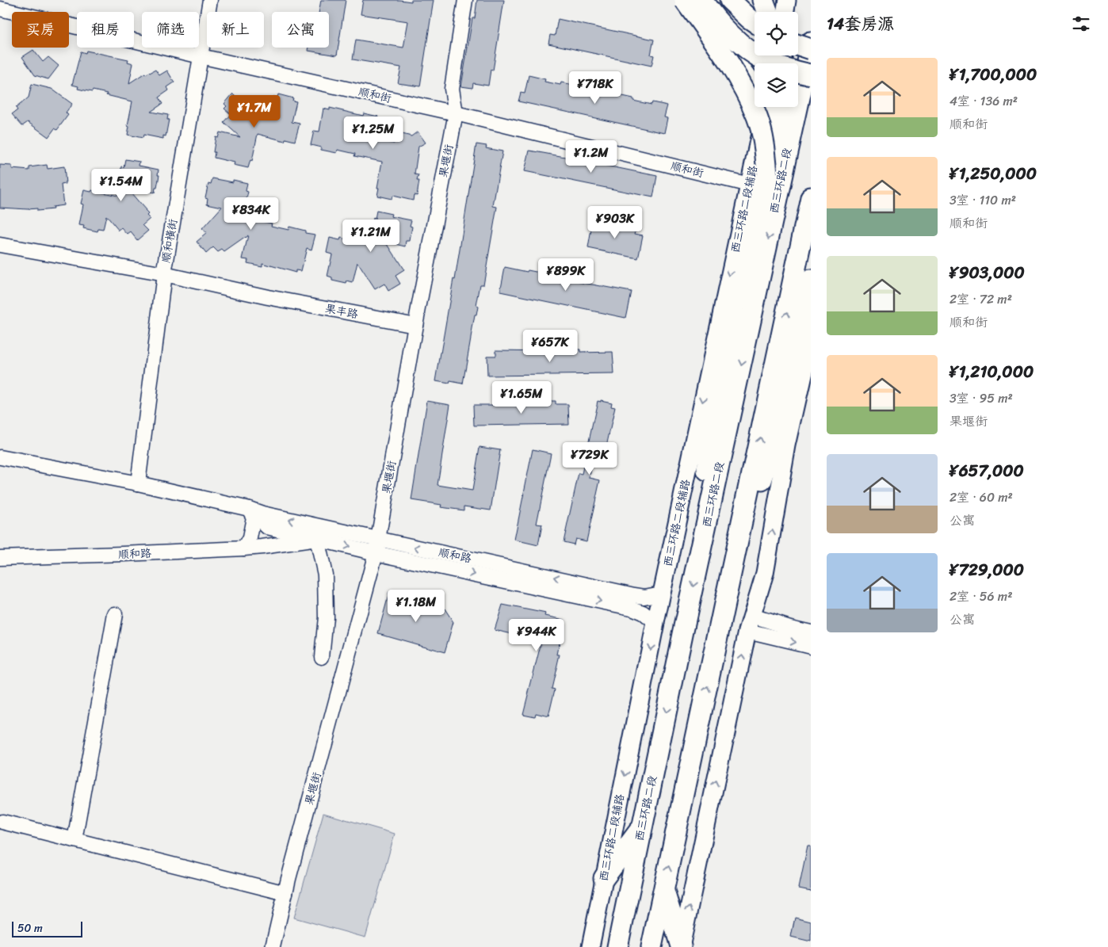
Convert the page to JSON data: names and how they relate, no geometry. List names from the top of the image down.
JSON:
{
  "streets": {
    "highway": ["西三环路二段"],
    "main road": ["西三环路二段辅路"],
    "street": [
      "顺和街",
      "果堰街",
      "顺和横街",
      "果丰路",
      "顺和路"
    ]
  },
  "crossings": [
    ["顺和街", "果堰街"],
    ["顺和街", "西三环路二段辅路"],
    ["顺和街", "顺和横街"],
    ["果堰街", "果丰路"],
    ["果堰街", "顺和路"],
    ["西三环路二段辅路", "顺和路"],
    ["顺和横街", "果丰路"],
    ["顺和横街", "顺和路"]
  ],
  "scale_bar": "50 m",
  "page": {
    "heading": "14套房源",
    "chip": [
      "买房",
      "租房",
      "筛选",
      "新上",
      "公寓"
    ],
    "list": [
      {
        "name": "¥1,700,000",
        "note": "4室 · 136 m² · 顺和街"
      },
      {
        "name": "¥1,250,000",
        "note": "3室 · 110 m² · 顺和街"
      },
      {
        "name": "¥903,000",
        "note": "2室 · 72 m² · 顺和街"
      },
      {
        "name": "¥1,210,000",
        "note": "3室 · 95 m² · 果堰街"
      },
      {
        "name": "¥657,000",
        "note": "2室 · 60 m² · 公寓"
      },
      {
        "name": "¥729,000",
        "note": "2室 · 56 m² · 公寓"
      }
    ],
    "price": [
      "¥718K",
      "¥1.7M",
      "¥1.25M",
      "¥1.2M",
      "¥1.54M",
      "¥834K",
      "¥903K",
      "¥1.21M",
      "¥899K",
      "¥657K",
      "¥1.65M",
      "¥729K",
      "¥1.18M",
      "¥944K"
    ],
    "scale": "50 m"
  }
}
